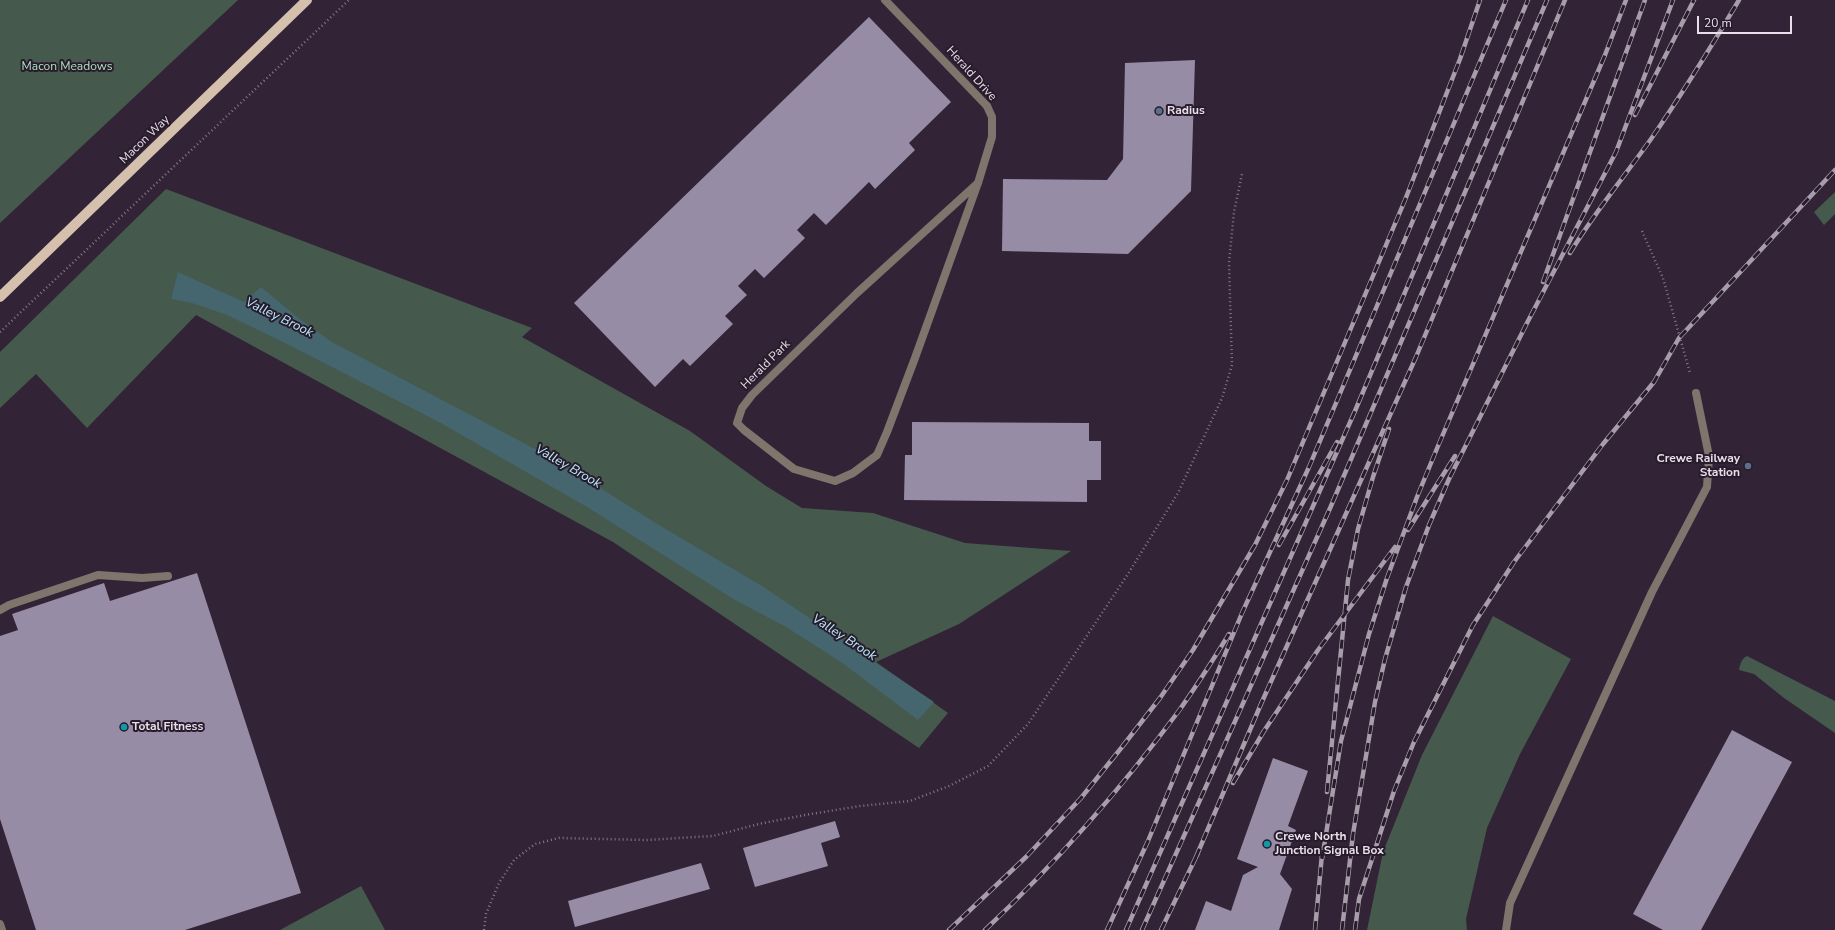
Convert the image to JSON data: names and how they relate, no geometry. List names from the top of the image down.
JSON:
{
  "streets": {
    "main road": ["Macon Way"],
    "street": ["Herald Drive", "Herald Park"]
  },
  "crossings": [
    ["Herald Drive", "Herald Park"]
  ],
  "water": ["Valley Brook"],
  "parks": ["Macon Meadows"],
  "places": [
    "Radius",
    "Crewe Railway Station",
    "Total Fitness",
    "Crewe North Junction Signal Box"
  ],
  "scale_bar": "20 m"
}
